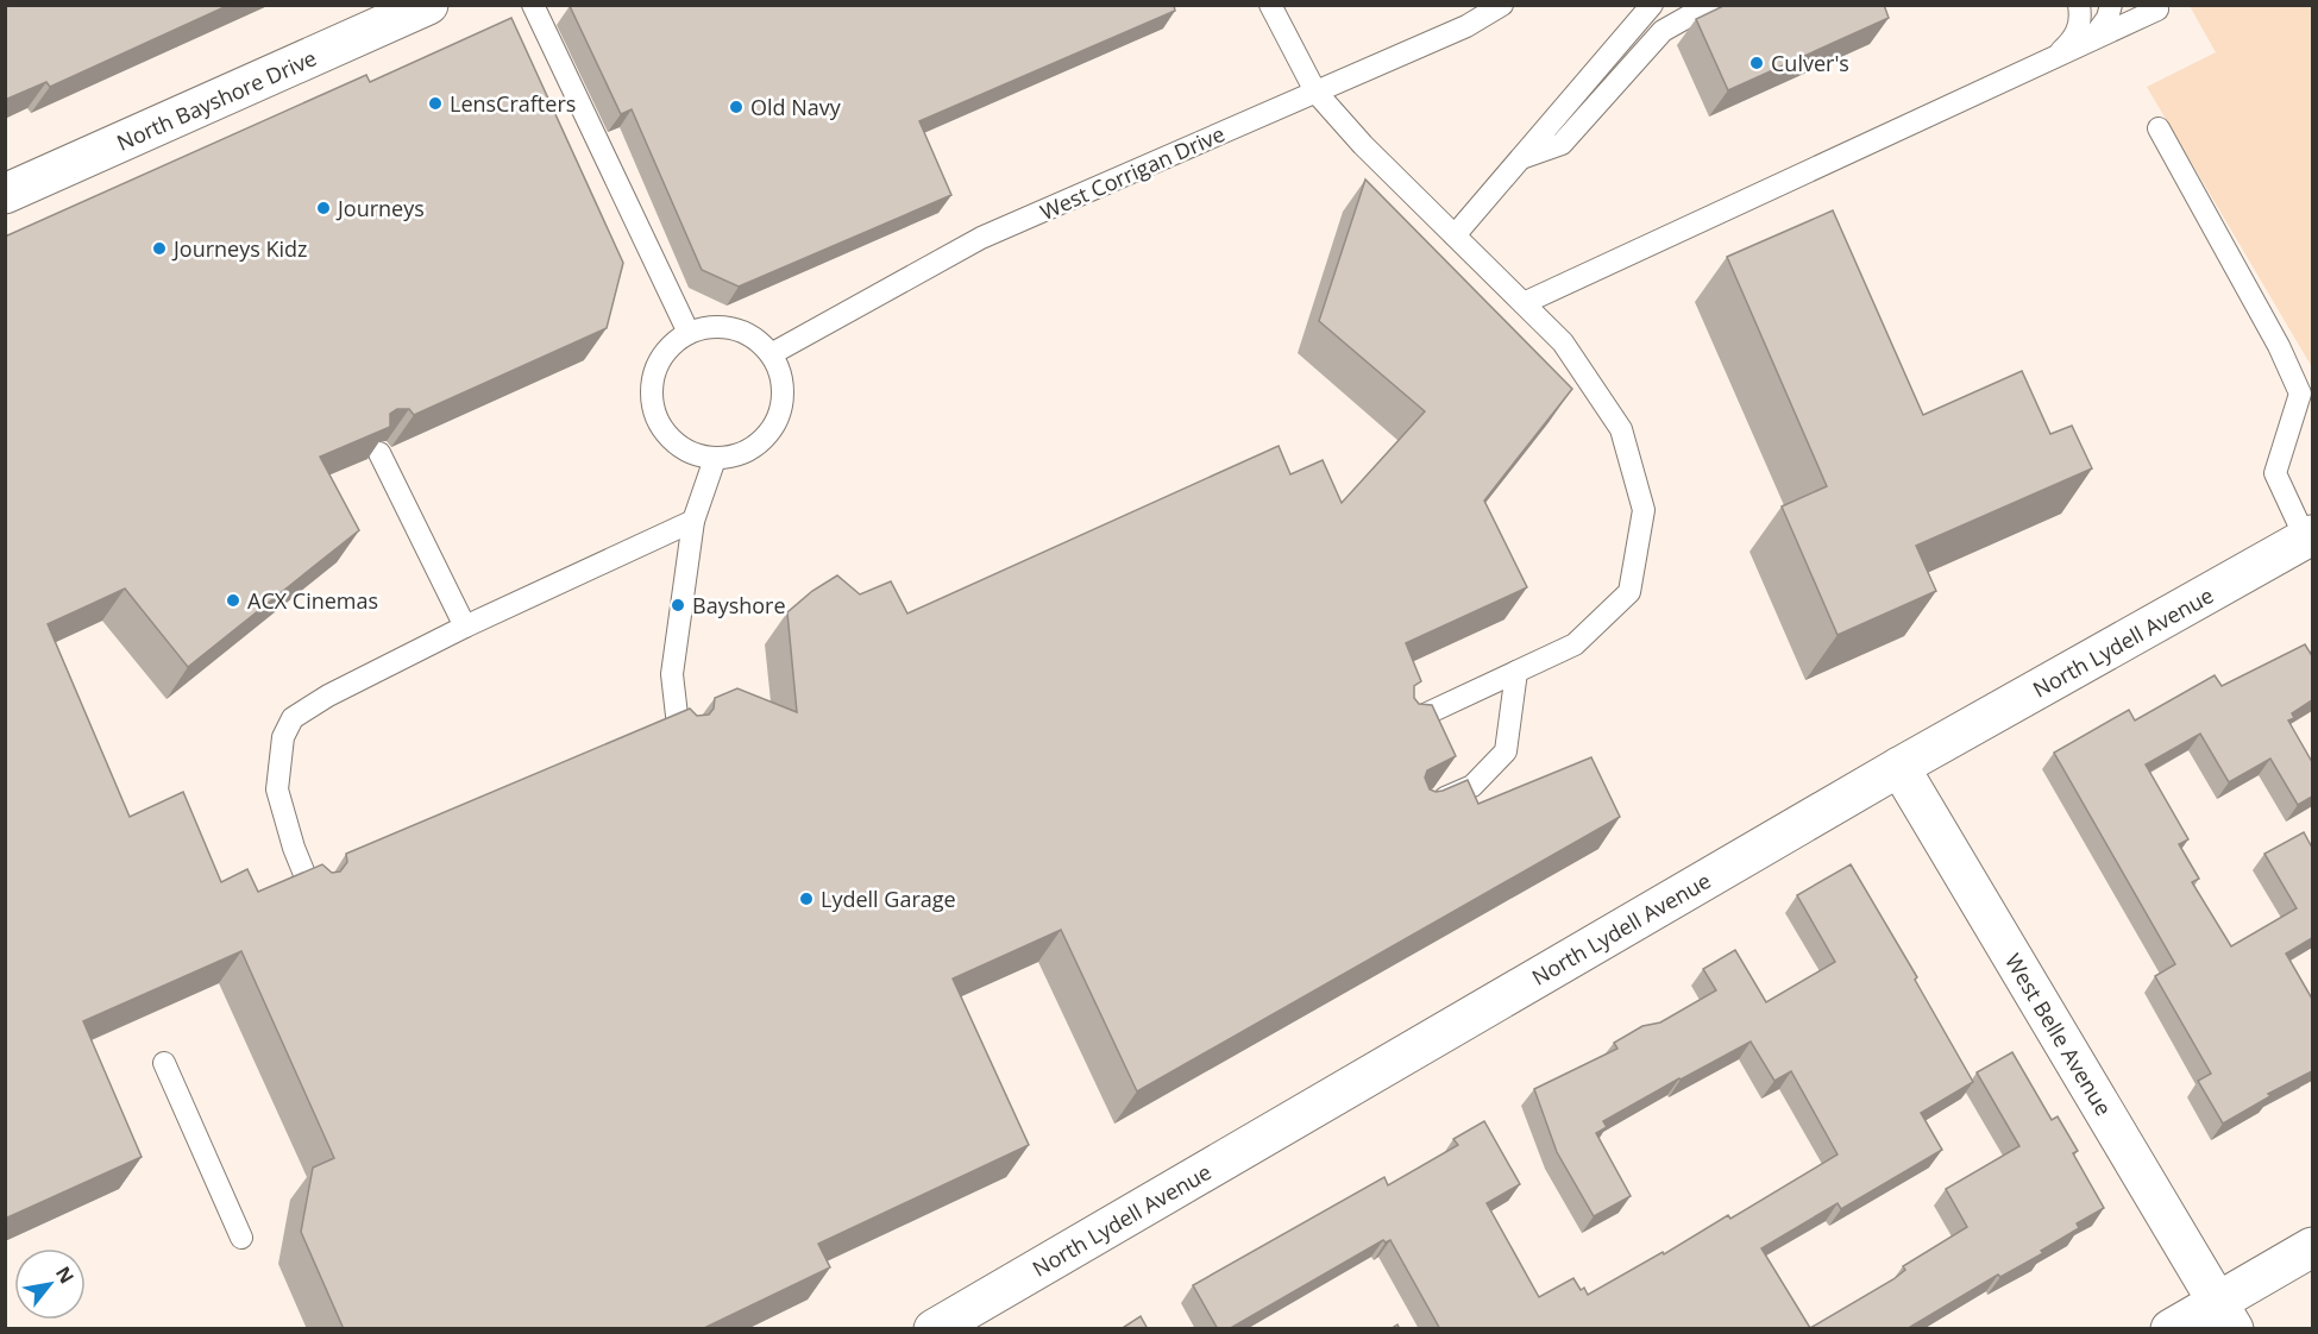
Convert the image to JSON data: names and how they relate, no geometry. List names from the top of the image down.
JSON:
{
  "streets": {
    "street": ["North Bayshore Drive", "North Lydell Avenue", "West Belle Avenue"],
    "lane": ["West Corrigan Drive"]
  },
  "crossings": [
    ["North Lydell Avenue", "West Belle Avenue"]
  ],
  "places": [
    "Culver's",
    "LensCrafters",
    "Old Navy",
    "Journeys",
    "Journeys Kidz",
    "ACX Cinemas",
    "Bayshore",
    "Lydell Garage"
  ],
  "north": "top right"
}
